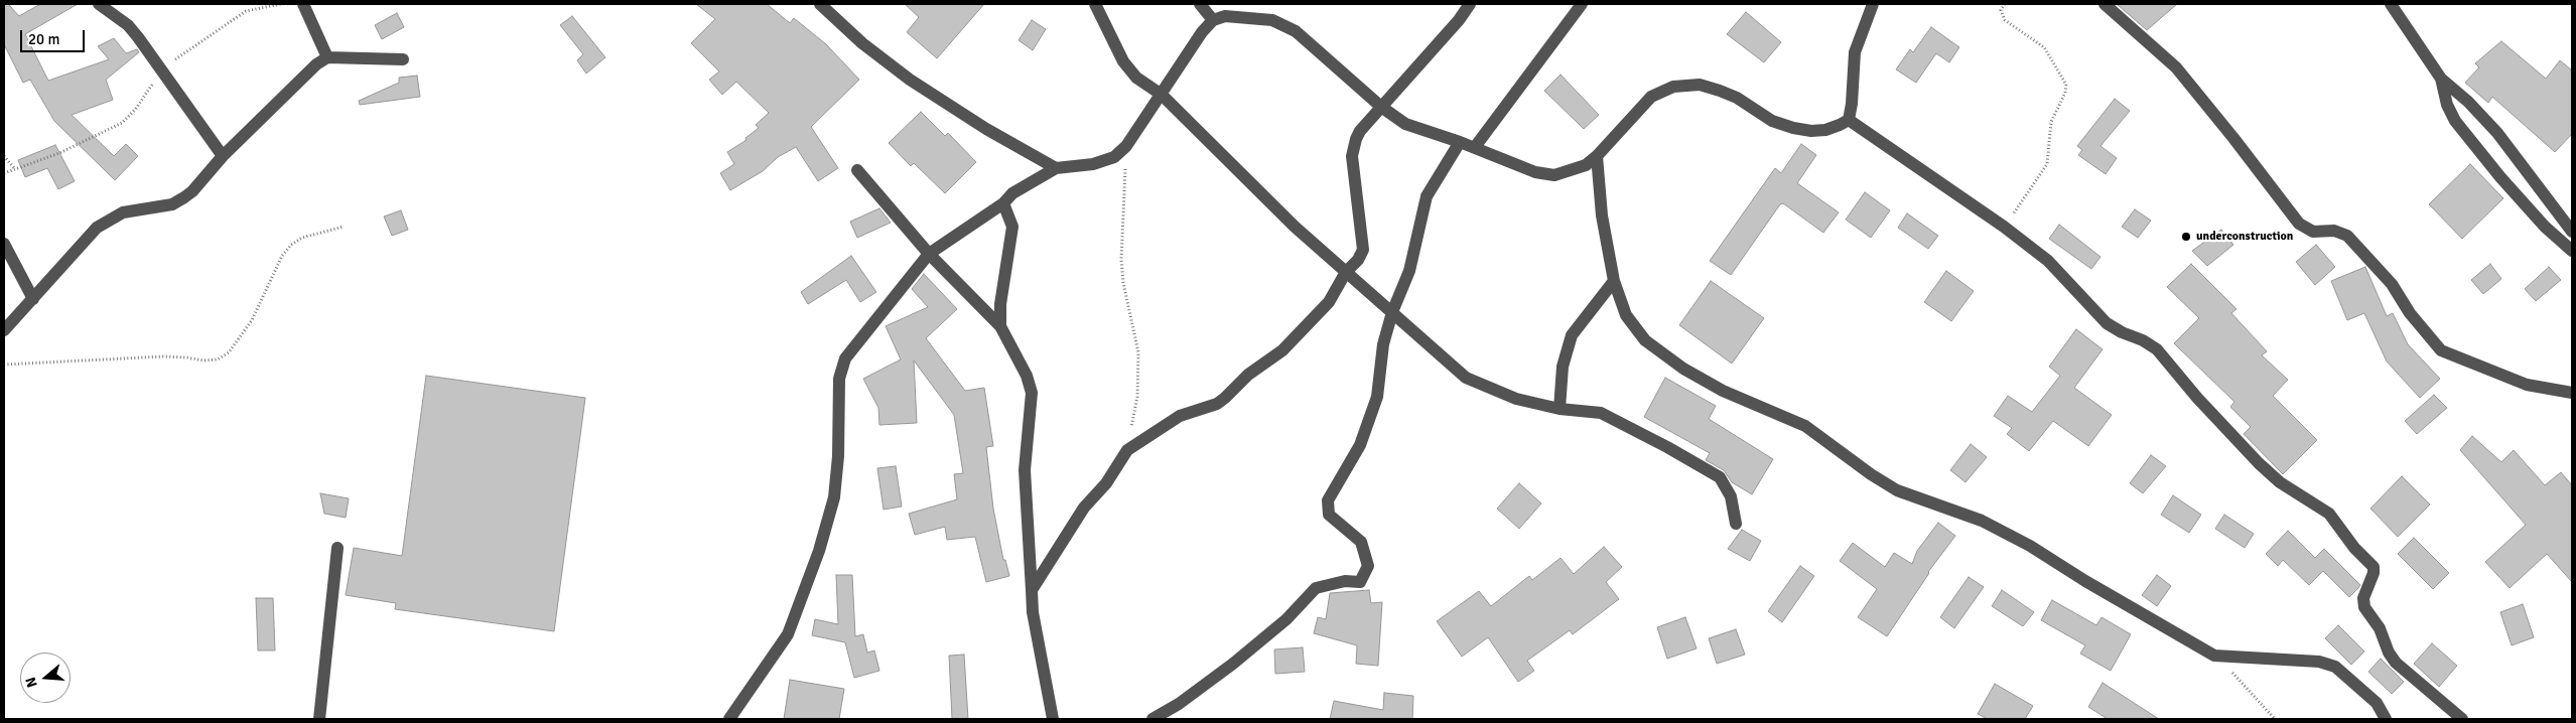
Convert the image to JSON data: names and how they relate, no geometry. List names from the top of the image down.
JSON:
{
  "places": ["underconstruction"],
  "scale_bar": "20 m",
  "north": "left"
}
